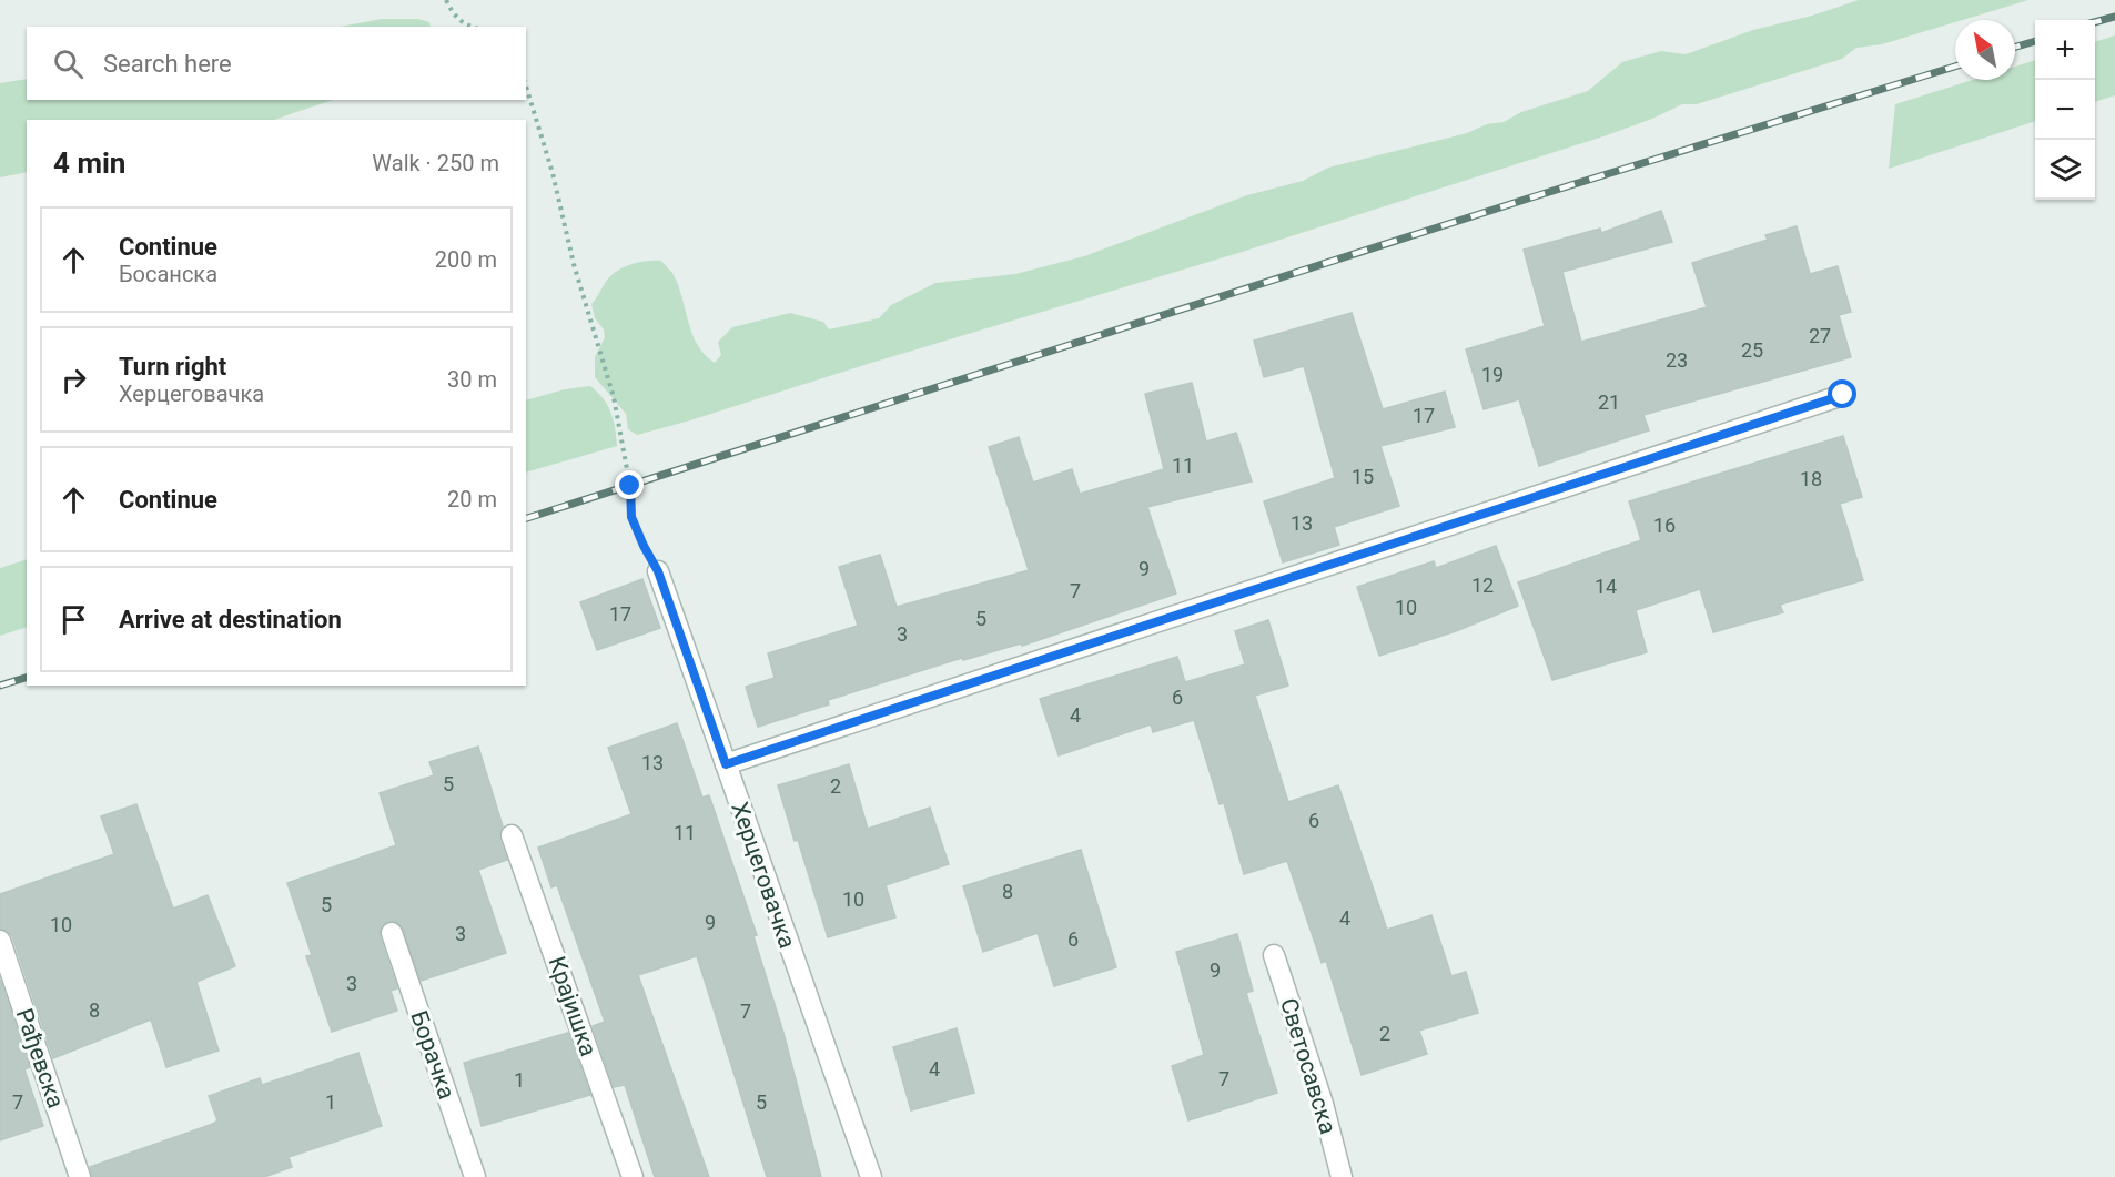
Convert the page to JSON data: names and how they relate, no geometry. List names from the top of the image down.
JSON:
{
  "streets": {
    "street": [
      "Херцеговачка",
      "Крајишка",
      "Борачка",
      "Рађевска",
      "Светосавска"
    ]
  },
  "house_numbers": [
    "27",
    "25",
    "23",
    "19",
    "21",
    "17",
    "11",
    "15",
    "18",
    "13",
    "16",
    "9",
    "12",
    "14",
    "7",
    "10",
    "17",
    "5",
    "3",
    "6",
    "4",
    "13",
    "5",
    "2",
    "6",
    "11",
    "8",
    "10",
    "5",
    "4",
    "9",
    "10",
    "3",
    "6",
    "9",
    "3",
    "8",
    "7",
    "2",
    "4",
    "7",
    "1",
    "7",
    "1",
    "5"
  ],
  "north": "top left",
  "page": {
    "map_buttons": ["+", "−"],
    "search": "Search here",
    "heading": ["4 min", "Walk · 250 m"],
    "list": [
      ["Continue", "Босанска", "200 m"],
      ["Turn right", "Херцеговачка", "30 m"],
      ["Continue", "20 m"],
      "Arrive at destination"
    ]
  }
}
